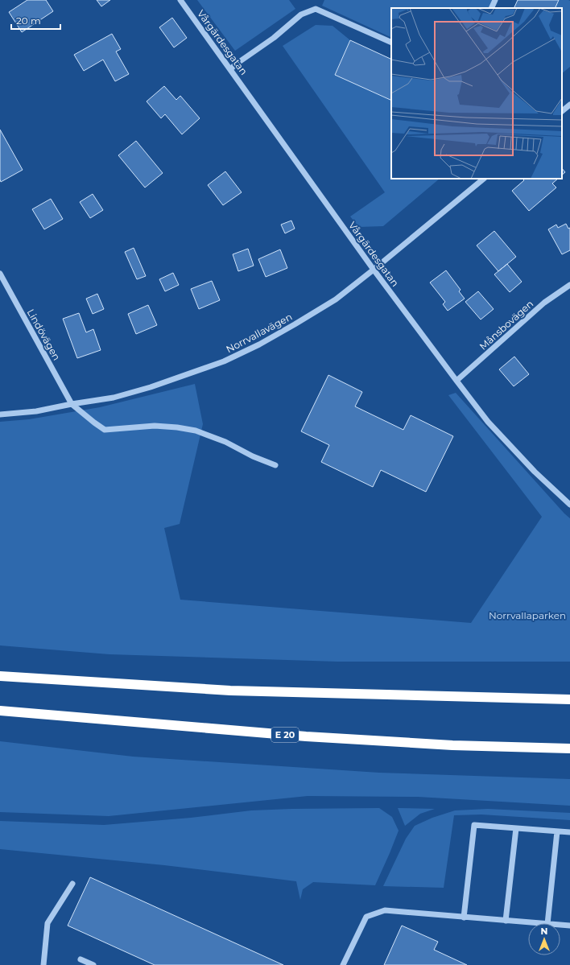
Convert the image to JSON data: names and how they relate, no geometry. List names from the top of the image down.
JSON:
{
  "streets": {
    "highway": ["E 20"],
    "street": [
      "Vårgärdesgatan",
      "Månsbovägen",
      "Norrvallavägen",
      "Lindövägen"
    ]
  },
  "crossings": [
    ["Vårgärdesgatan", "Månsbovägen"],
    ["Vårgärdesgatan", "Norrvallavägen"],
    ["Norrvallavägen", "Lindövägen"]
  ],
  "parks": ["Norrvallaparken"],
  "scale_bar": "20 m",
  "north": "top"
}
